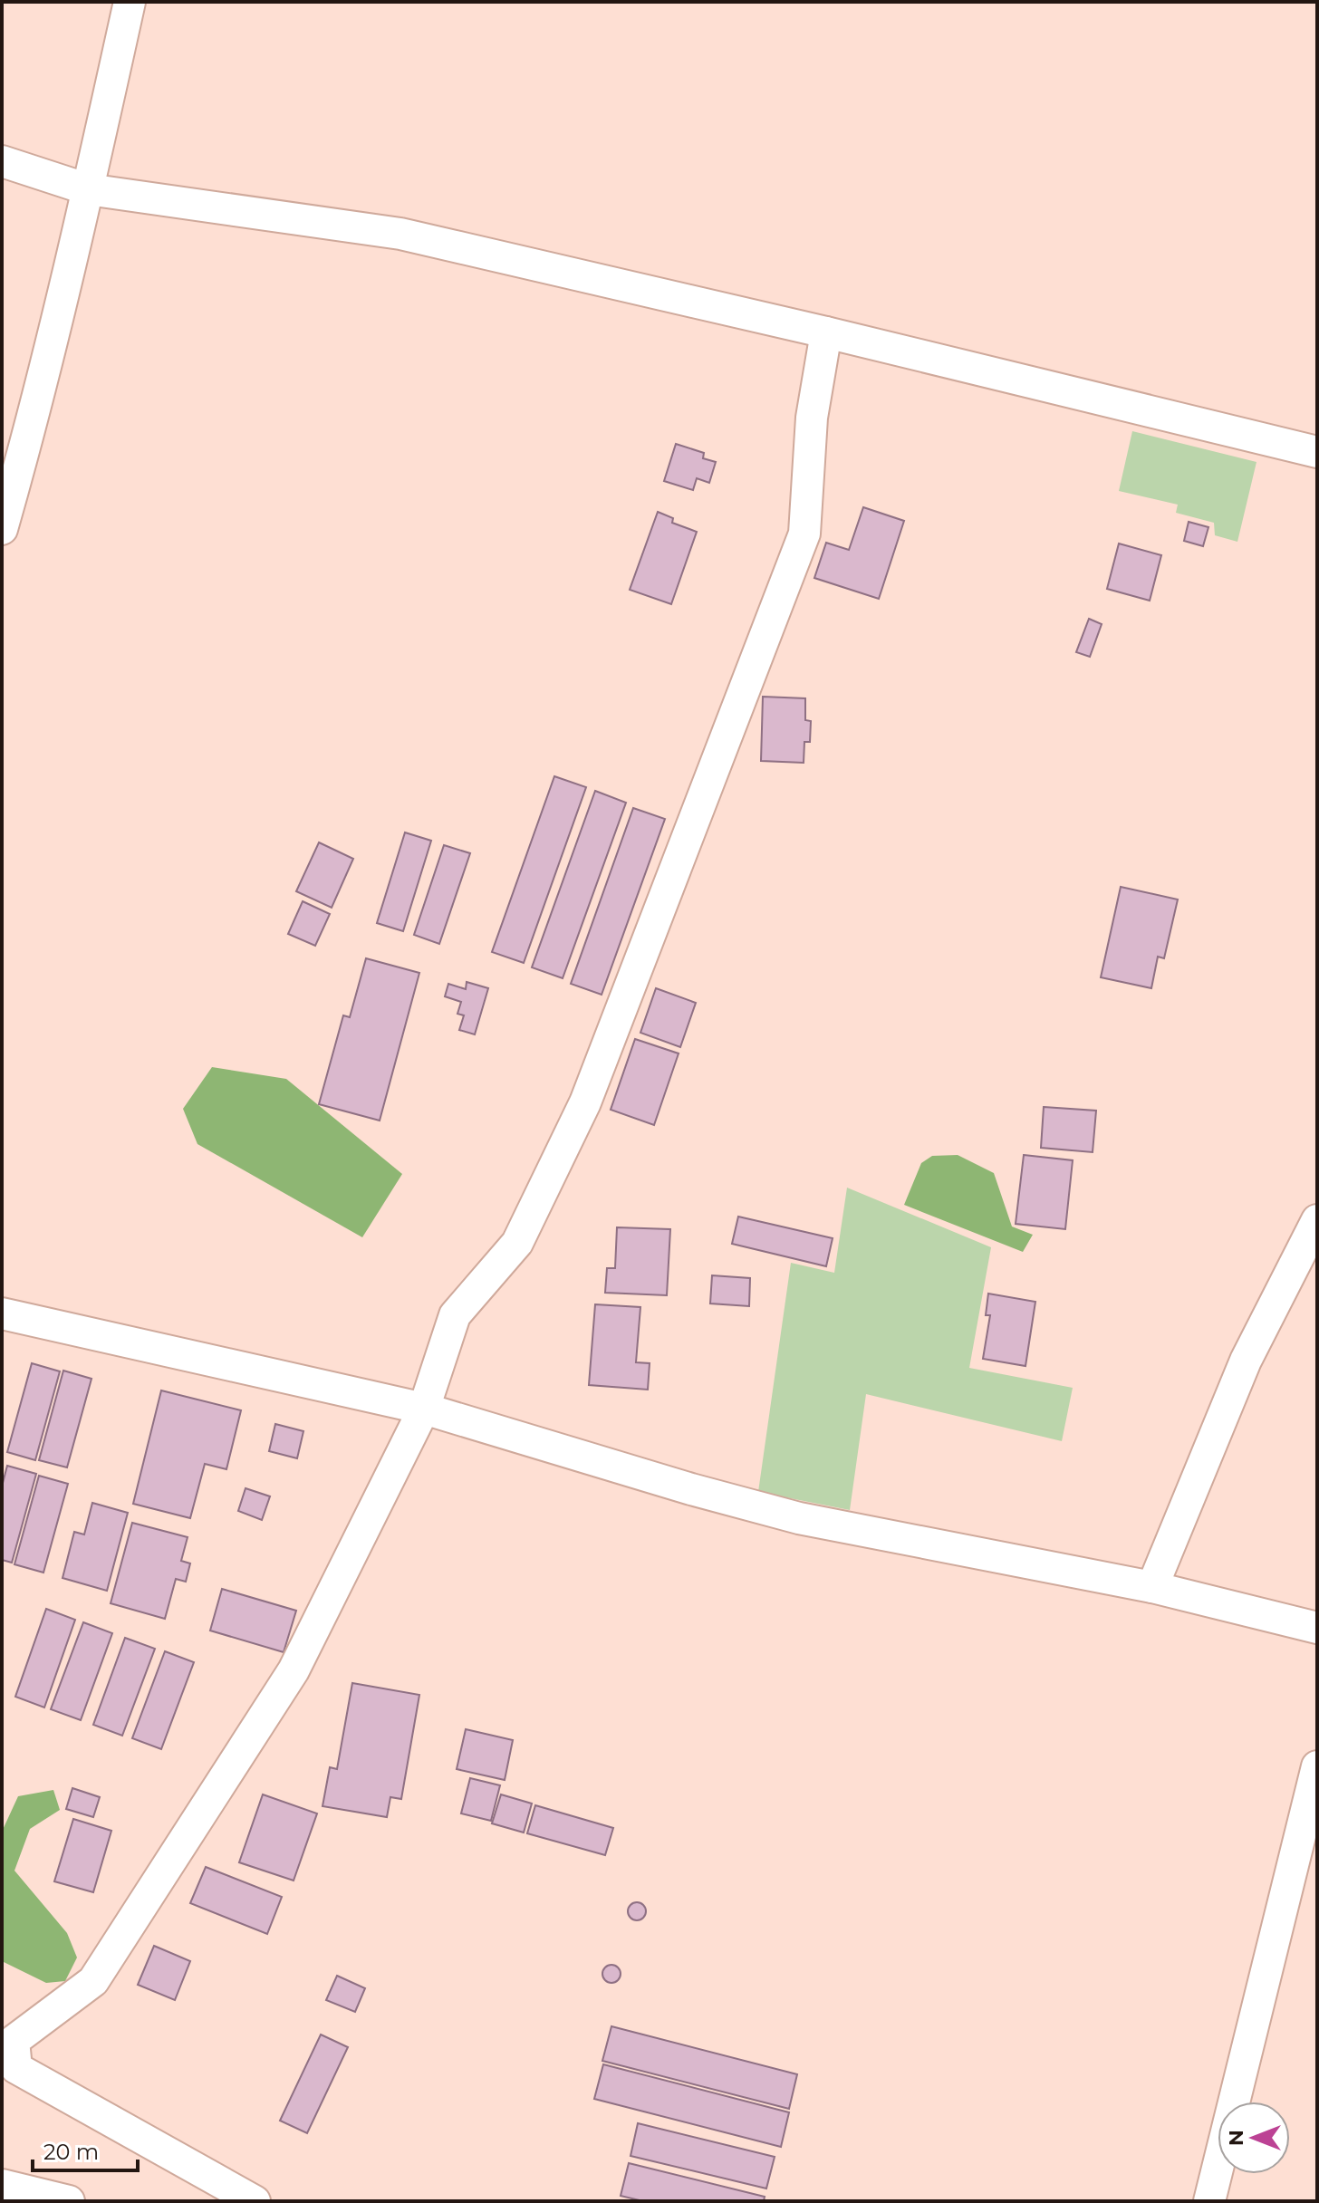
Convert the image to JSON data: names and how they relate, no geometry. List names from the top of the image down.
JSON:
{
  "scale_bar": "20 m",
  "north": "left"
}
